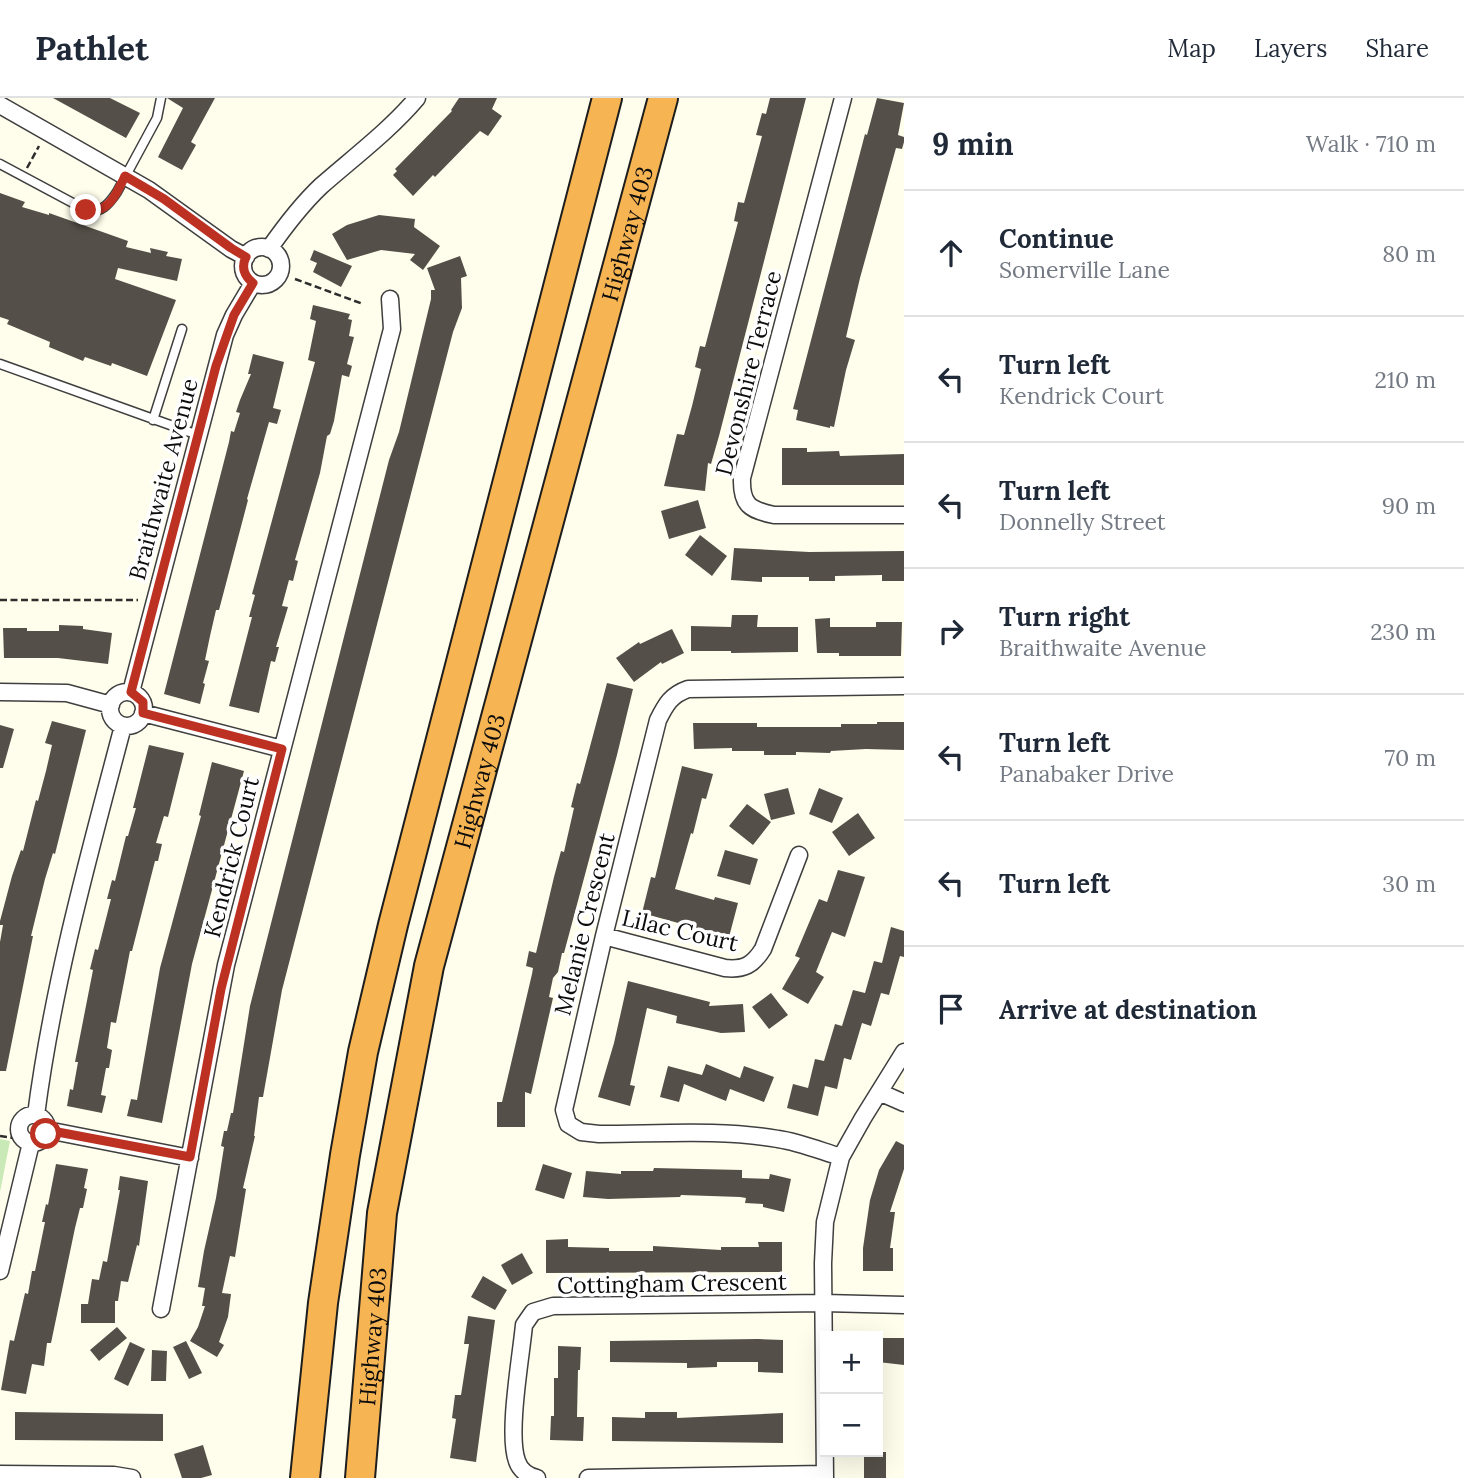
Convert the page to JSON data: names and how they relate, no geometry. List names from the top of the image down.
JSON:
{
  "streets": {
    "highway": ["Highway 403"],
    "street": [
      "Devonshire Terrace",
      "Braithwaite Avenue",
      "Kendrick Court",
      "Melanie Crescent",
      "Lilac Court",
      "Cottingham Crescent"
    ]
  },
  "crossings": [
    ["Melanie Crescent", "Lilac Court"]
  ],
  "page": {
    "header": "Pathlet",
    "nav": ["Map", "Layers", "Share"],
    "heading": ["9 min", "Walk · 710 m"],
    "list": [
      ["Continue", "Somerville Lane", "80 m"],
      ["Turn left", "Kendrick Court", "210 m"],
      ["Turn left", "Donnelly Street", "90 m"],
      ["Turn right", "Braithwaite Avenue", "230 m"],
      ["Turn left", "Panabaker Drive", "70 m"],
      ["Turn left", "30 m"],
      "Arrive at destination"
    ],
    "map_buttons": ["+", "−"]
  }
}
